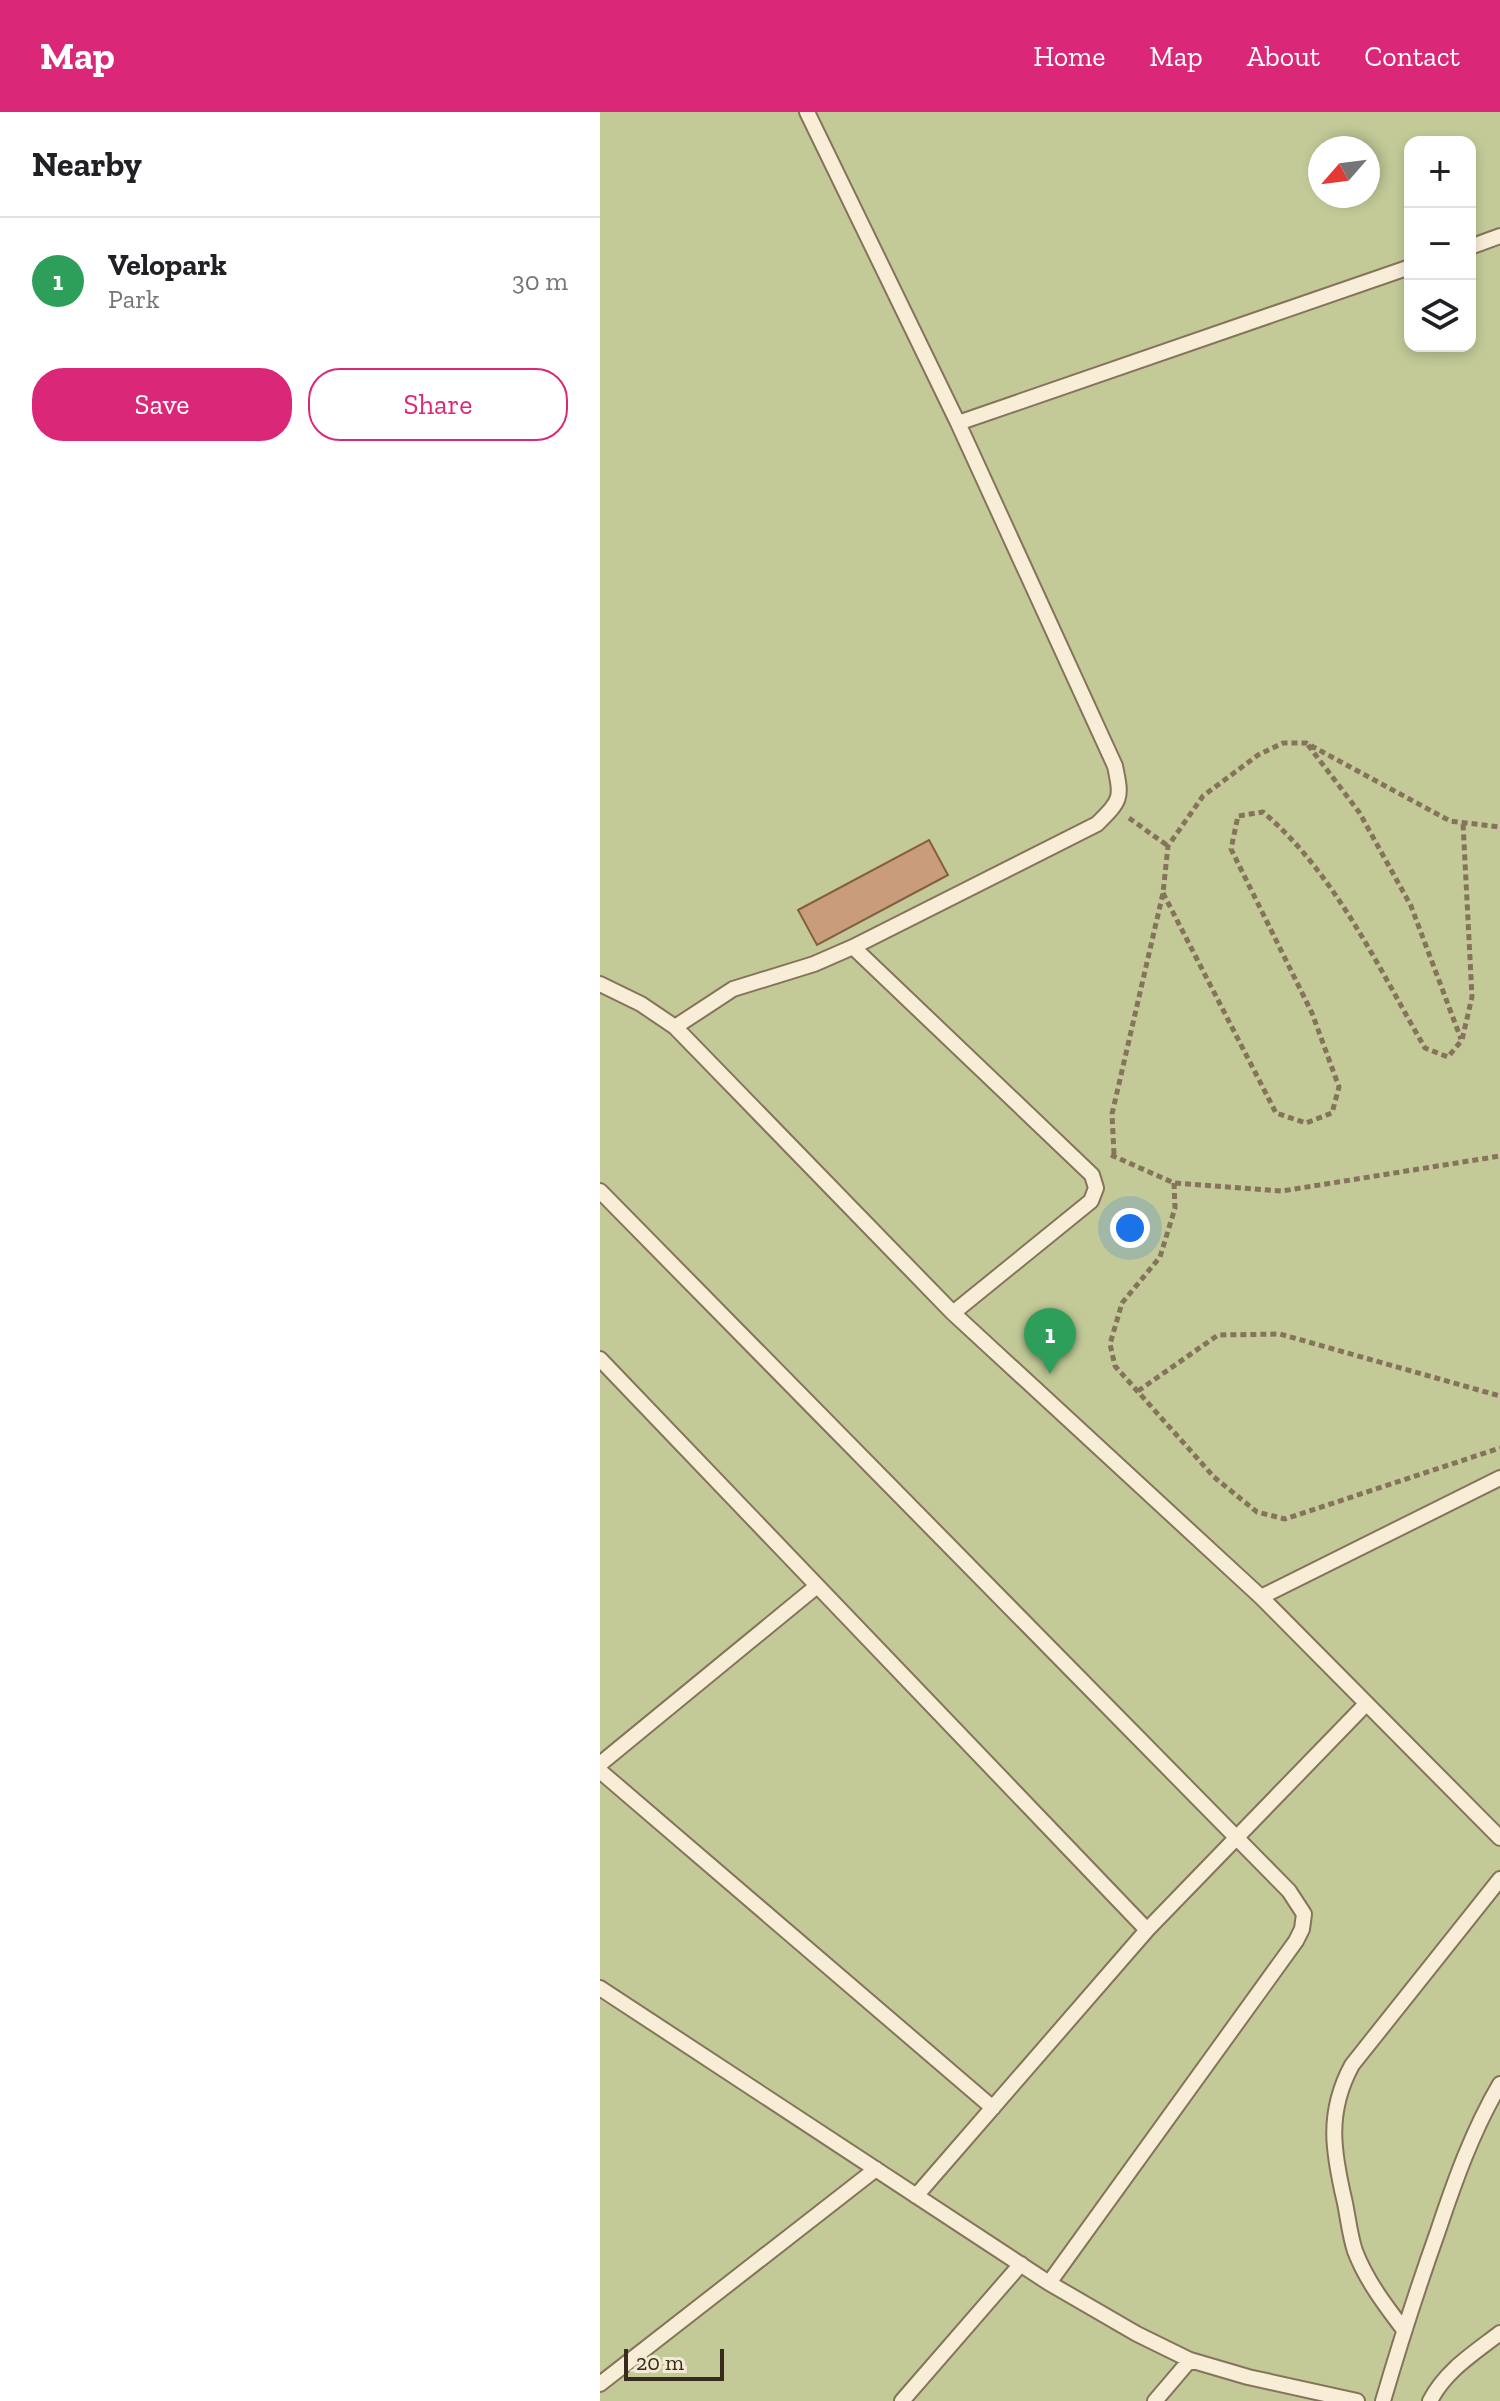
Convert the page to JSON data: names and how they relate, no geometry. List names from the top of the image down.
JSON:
{
  "scale_bar": "20 m",
  "north": "bottom left",
  "page": {
    "header": "Map",
    "nav": [
      "Home",
      "Map",
      "About",
      "Contact"
    ],
    "heading": "Nearby",
    "map_buttons": ["+", "−"],
    "list": [
      {
        "mark": "1",
        "name": "Velopark",
        "note": "Park",
        "value": "30 m"
      }
    ],
    "buttons": ["Save", "Share"],
    "pins": "1",
    "scale": "20 m"
  }
}
